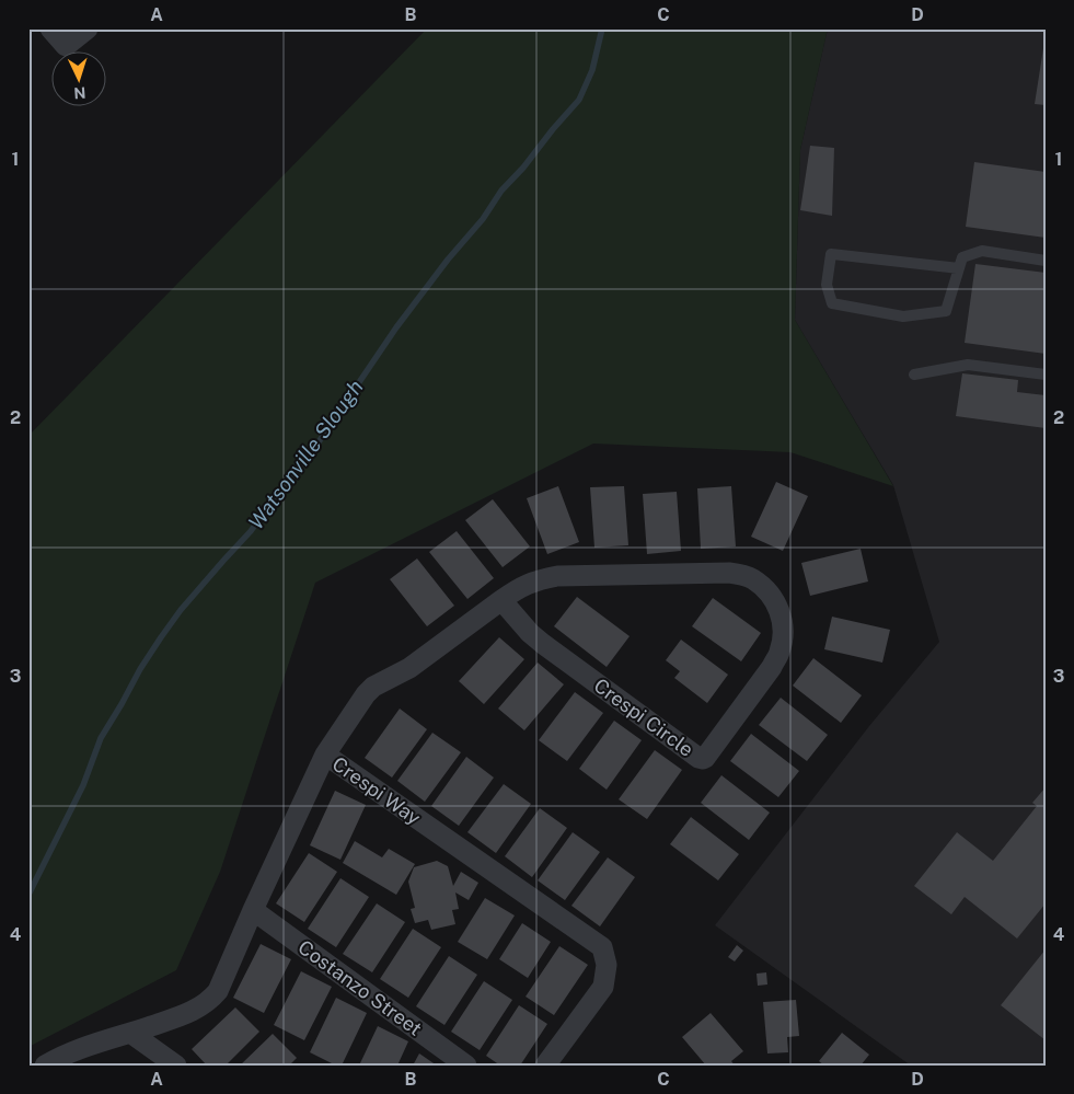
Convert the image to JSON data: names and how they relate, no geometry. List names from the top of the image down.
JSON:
{
  "streets": {
    "street": ["Crespi Circle", "Crespi Way", "Costanzo Street"]
  },
  "crossings": [
    ["Crespi Circle", "Crespi Way"],
    ["Crespi Way", "Costanzo Street"]
  ],
  "water": ["Watsonville Slough"],
  "north": "bottom",
  "grid": {
    "columns": [
      "A",
      "B",
      "C",
      "D"
    ],
    "rows": [
      "1",
      "2",
      "3",
      "4"
    ]
  }
}
